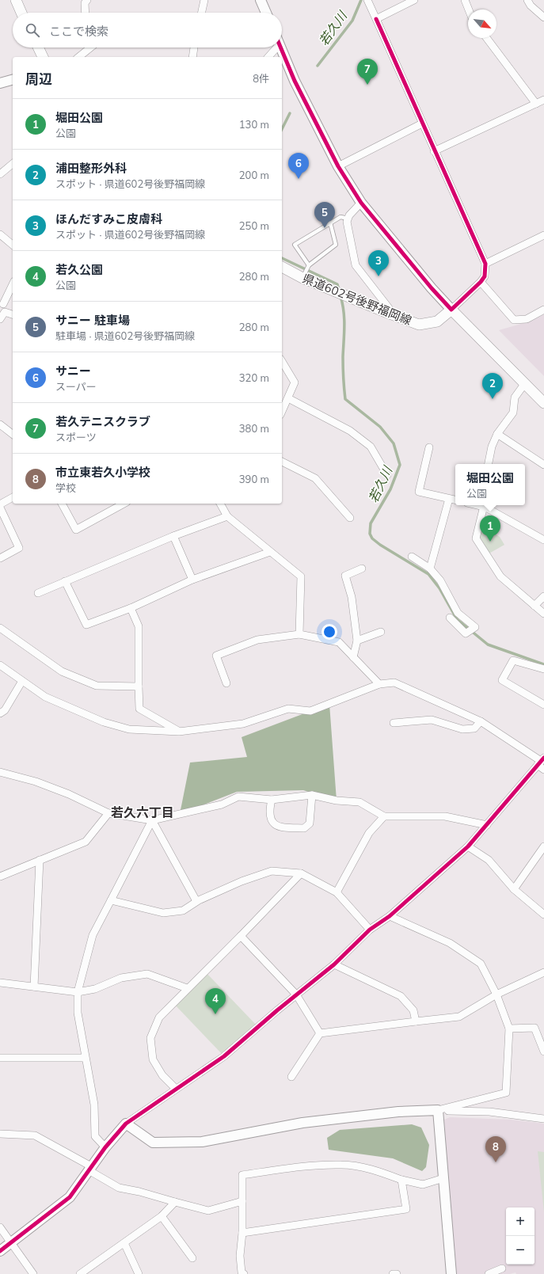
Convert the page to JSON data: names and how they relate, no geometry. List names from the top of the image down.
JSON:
{
  "streets": {
    "main road": ["県道602号後野福岡線"]
  },
  "districts": ["若久六丁目"],
  "water": ["若久川"],
  "north": "bottom right",
  "page": {
    "search": "ここで検索",
    "heading": ["周辺", "8件"],
    "pins": [
      "7",
      "6",
      "5",
      "3",
      "2",
      "1",
      "4",
      "8"
    ],
    "list": [
      {
        "mark": "1",
        "name": "堀田公園",
        "note": "公園",
        "value": "130 m"
      },
      {
        "mark": "2",
        "name": "浦田整形外科",
        "note": "スポット · 県道602号後野福岡線",
        "value": "200 m"
      },
      {
        "mark": "3",
        "name": "ほんだすみこ皮膚科",
        "note": "スポット · 県道602号後野福岡線",
        "value": "250 m"
      },
      {
        "mark": "4",
        "name": "若久公園",
        "note": "公園",
        "value": "280 m"
      },
      {
        "mark": "5",
        "name": "サニー 駐車場",
        "note": "駐車場 · 県道602号後野福岡線",
        "value": "280 m"
      },
      {
        "mark": "6",
        "name": "サニー",
        "note": "スーパー",
        "value": "320 m"
      },
      {
        "mark": "7",
        "name": "若久テニスクラブ",
        "note": "スポーツ",
        "value": "380 m"
      },
      {
        "mark": "8",
        "name": "市立東若久小学校",
        "note": "学校",
        "value": "390 m"
      }
    ],
    "popup": ["堀田公園", "公園"],
    "map_buttons": ["+", "−"]
  }
}
